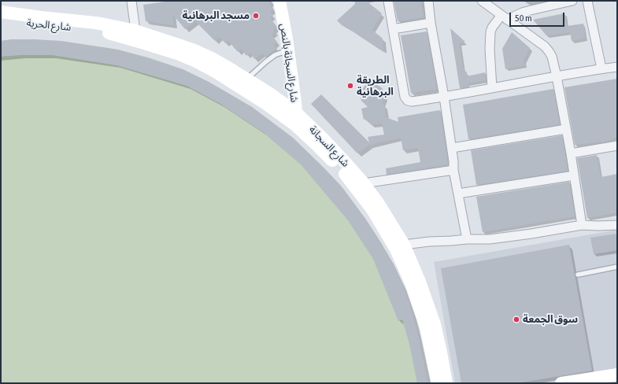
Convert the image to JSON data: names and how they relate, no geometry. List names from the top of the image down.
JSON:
{
  "streets": {
    "main road": ["شارع الحرية", "شارع السجانة بالنص", "شارع السجانة"]
  },
  "crossings": [
    ["شارع الحرية", "شارع السجانة"],
    ["شارع السجانة بالنص", "شارع السجانة"]
  ],
  "places": ["مسجد البرهانية", "الطريقة البرهانية", "سوق الجمعة"],
  "scale_bar": "50 m"
}
